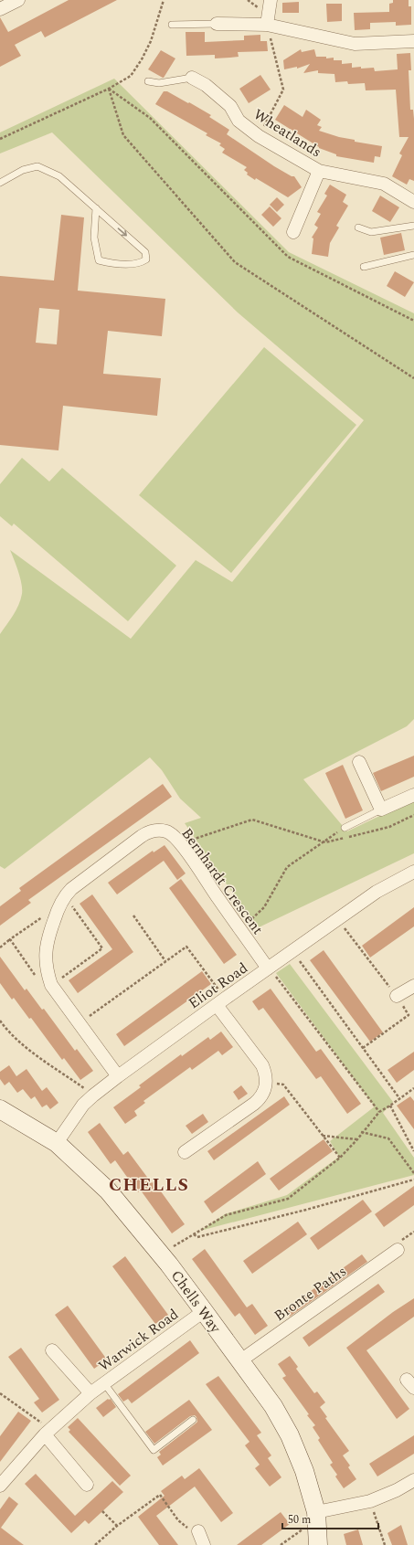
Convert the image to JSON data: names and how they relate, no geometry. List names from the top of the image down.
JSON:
{
  "streets": {
    "street": [
      "Wheatlands",
      "Bernhardt Crescent",
      "Eliot Road",
      "Bronte Paths",
      "Chells Way",
      "Warwick Road"
    ]
  },
  "crossings": [
    ["Bernhardt Crescent", "Eliot Road"],
    ["Eliot Road", "Chells Way"],
    ["Bronte Paths", "Chells Way"],
    ["Chells Way", "Warwick Road"]
  ],
  "districts": ["CHELLS"],
  "scale_bar": "50 m"
}
